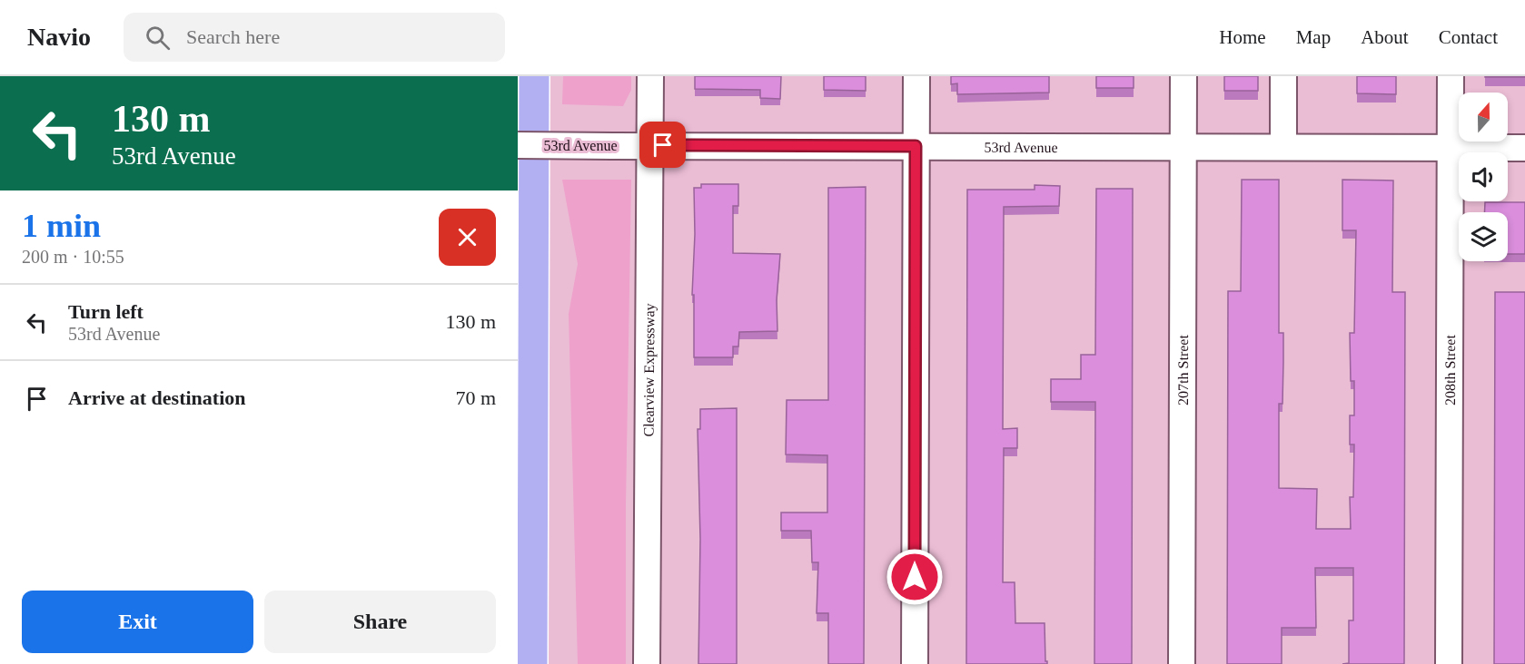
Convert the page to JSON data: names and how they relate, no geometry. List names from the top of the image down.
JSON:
{
  "streets": {
    "street": [
      "53rd Avenue",
      "Clearview Expressway",
      "207th Street",
      "208th Street"
    ]
  },
  "crossings": [
    ["53rd Avenue", "Clearview Expressway"],
    ["53rd Avenue", "207th Street"],
    ["53rd Avenue", "208th Street"]
  ],
  "north": "top",
  "page": {
    "header": "Navio",
    "search": "Search here",
    "nav": [
      "Home",
      "Map",
      "About",
      "Contact"
    ],
    "turn": ["130 m", "53rd Avenue"],
    "heading": ["1 min", "200 m · 10:55"],
    "list": [
      {
        "name": "Turn left",
        "note": "53rd Avenue",
        "value": "130 m"
      },
      {
        "name": "Arrive at destination",
        "value": "70 m"
      }
    ],
    "buttons": ["Exit", "Share"]
  }
}
